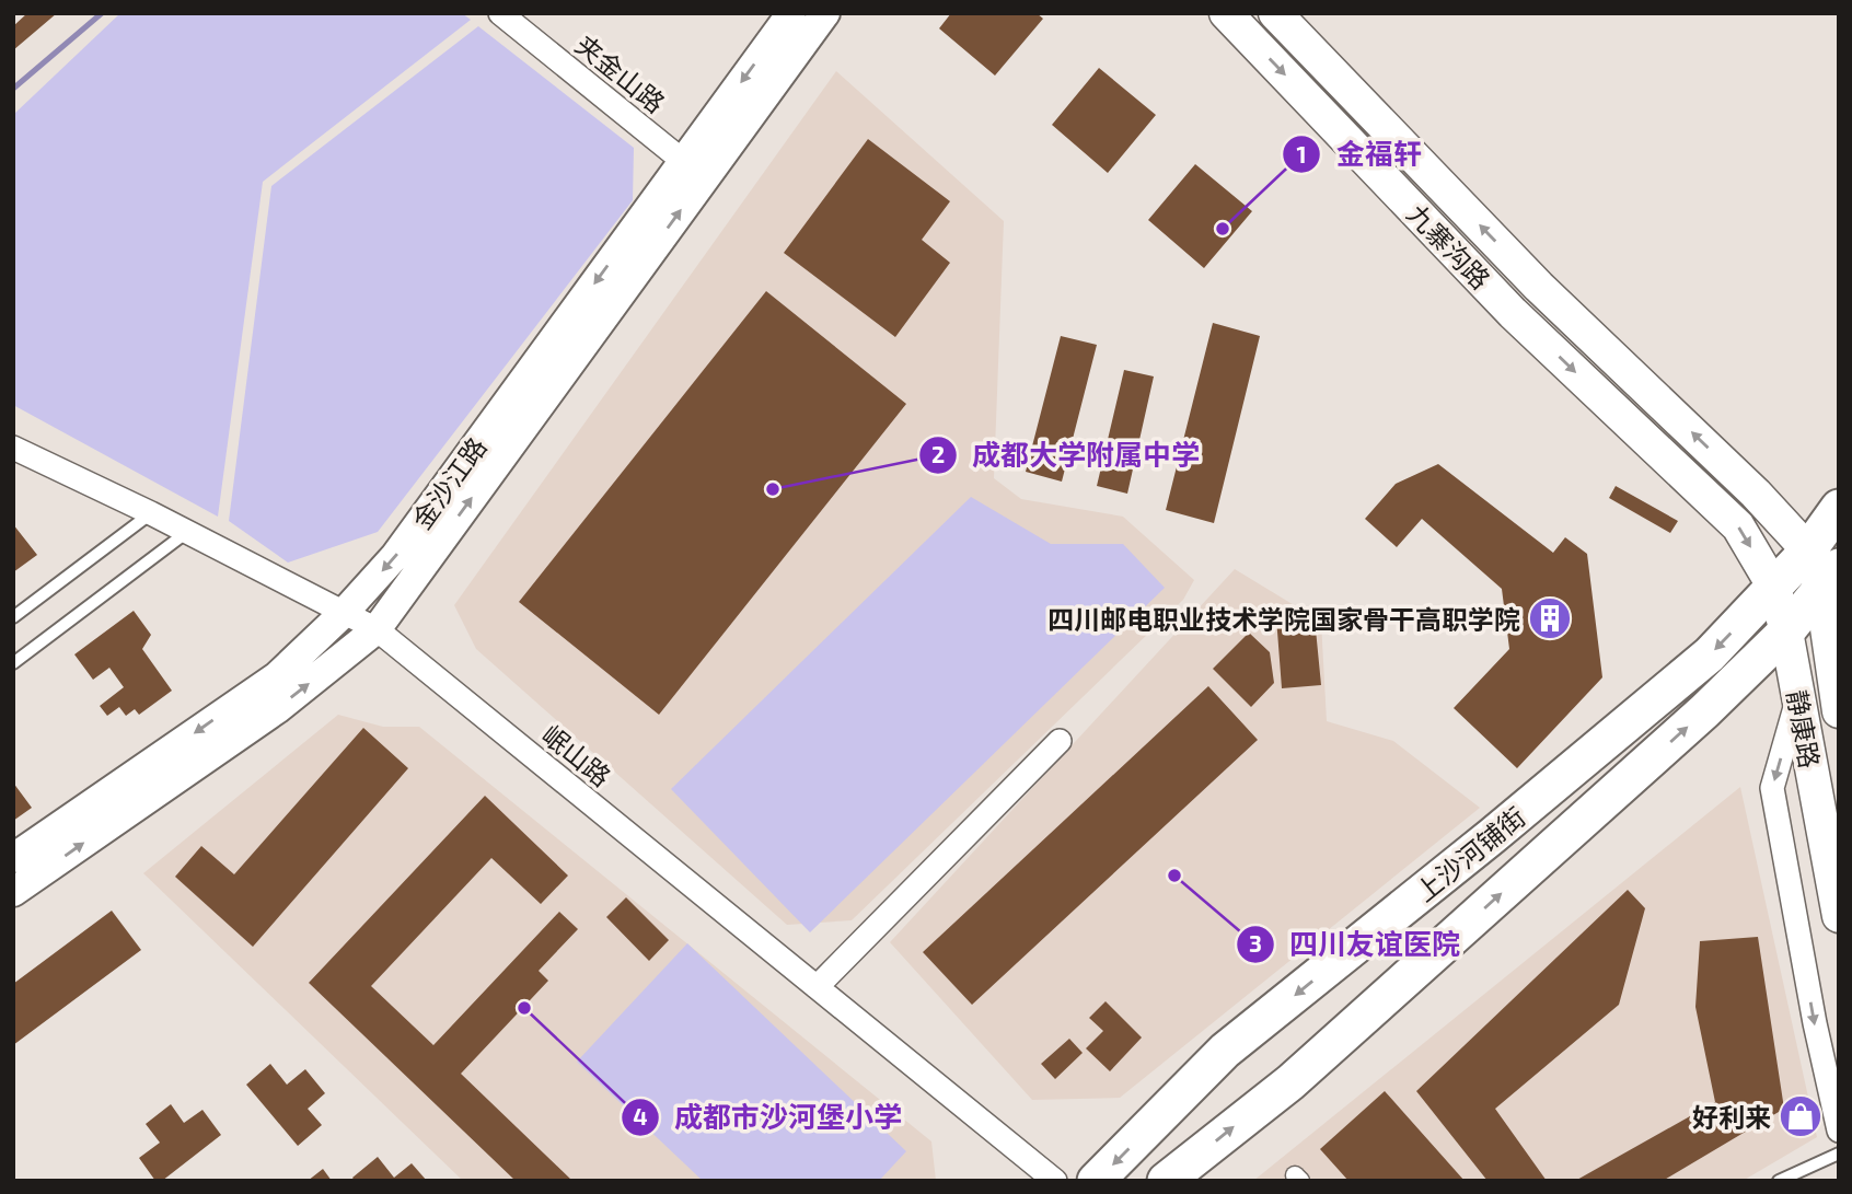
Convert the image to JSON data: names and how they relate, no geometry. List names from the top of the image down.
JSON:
{
  "streets": {
    "main road": ["九寨沟路", "静康路", "上沙河铺街"],
    "street": ["夹金山路", "金沙江路", "岷山路"]
  },
  "crossings": [
    ["夹金山路", "金沙江路"],
    ["九寨沟路", "静康路"],
    ["金沙江路", "岷山路"],
    ["静康路", "上沙河铺街"]
  ],
  "places": {
    "other": [
      "金福轩",
      "成都大学附属中学",
      "四川友谊医院",
      "成都市沙河堡小学"
    ],
    "building": ["四川邮电职业技术学院国家骨干高职学院"],
    "shop": ["好利来"]
  }
}
